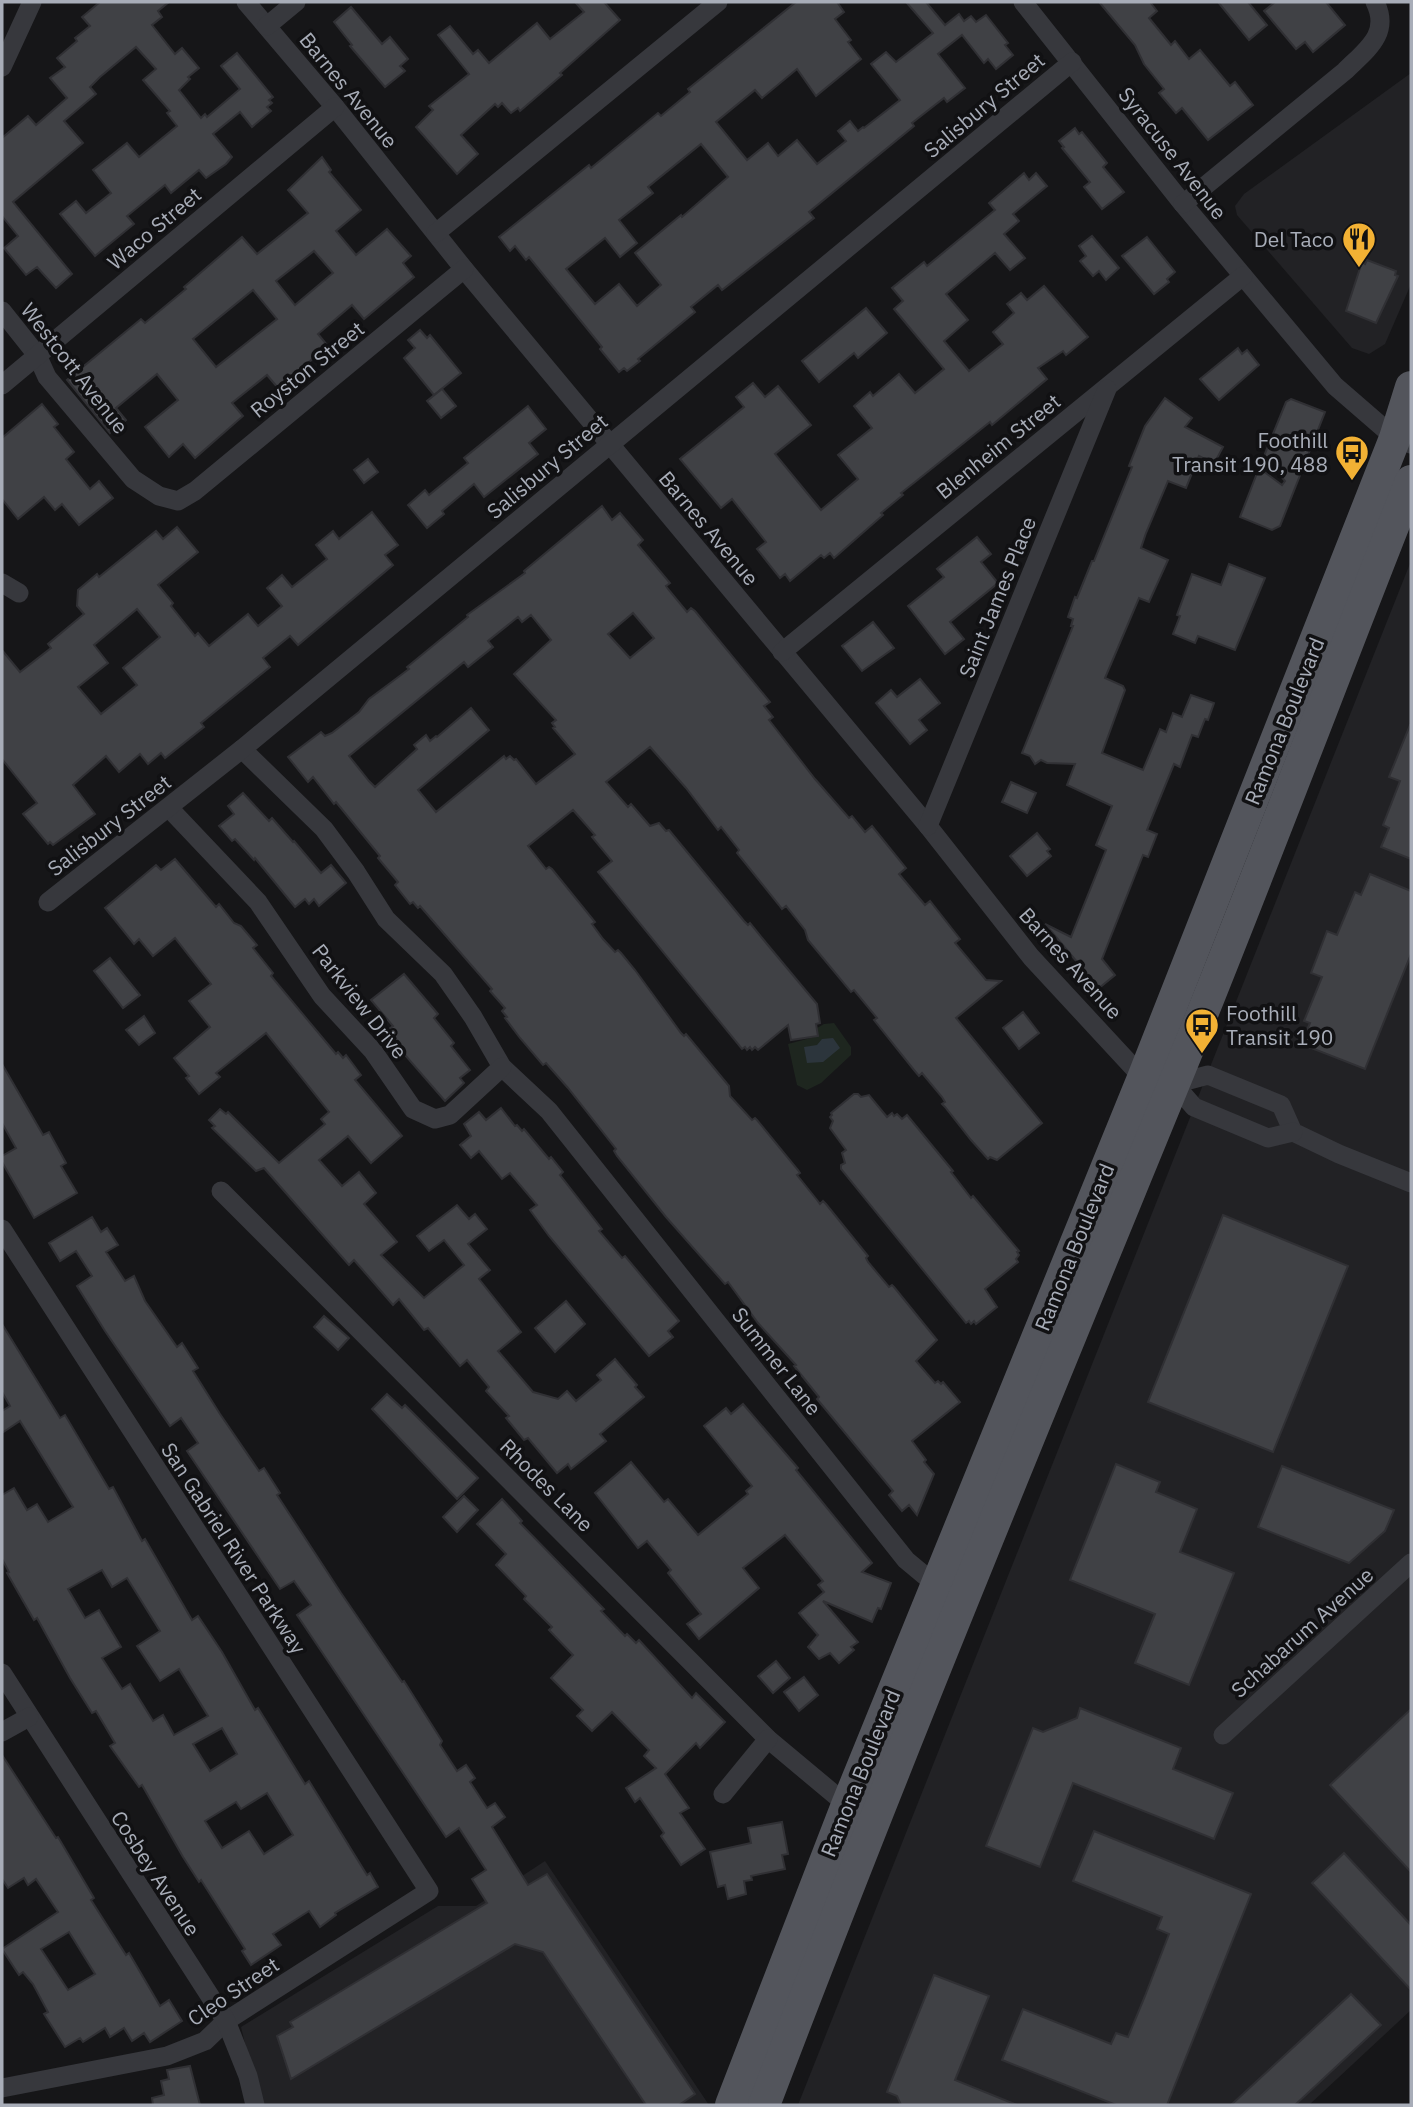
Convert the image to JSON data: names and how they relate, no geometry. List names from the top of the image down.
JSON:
{
  "streets": {
    "main road": ["Ramona Boulevard"],
    "street": [
      "Barnes Avenue",
      "Salisbury Street",
      "Syracuse Avenue",
      "Waco Street",
      "Westcott Avenue",
      "Royston Street",
      "Blenheim Street",
      "Saint James Place",
      "Parkview Drive",
      "Summer Lane",
      "Rhodes Lane",
      "San Gabriel River Parkway",
      "Schabarum Avenue",
      "Cosbey Avenue",
      "Cleo Street"
    ]
  },
  "crossings": [
    ["Barnes Avenue", "Salisbury Street"],
    ["Barnes Avenue", "Waco Street"],
    ["Barnes Avenue", "Royston Street"],
    ["Barnes Avenue", "Blenheim Street"],
    ["Barnes Avenue", "Saint James Place"],
    ["Barnes Avenue", "Ramona Boulevard"],
    ["Salisbury Street", "Syracuse Avenue"],
    ["Salisbury Street", "Parkview Drive"],
    ["Syracuse Avenue", "Blenheim Street"],
    ["Syracuse Avenue", "Ramona Boulevard"],
    ["Waco Street", "Westcott Avenue"],
    ["Westcott Avenue", "Royston Street"],
    ["Blenheim Street", "Saint James Place"],
    ["Ramona Boulevard", "Summer Lane"],
    ["Ramona Boulevard", "Rhodes Lane"],
    ["Parkview Drive", "Summer Lane"],
    ["San Gabriel River Parkway", "Cleo Street"],
    ["Cosbey Avenue", "Cleo Street"]
  ],
  "places": {
    "restaurant": ["Del Taco"],
    "bus stop": ["Foothill Transit 190, 488", "Foothill Transit 190"]
  }
}
